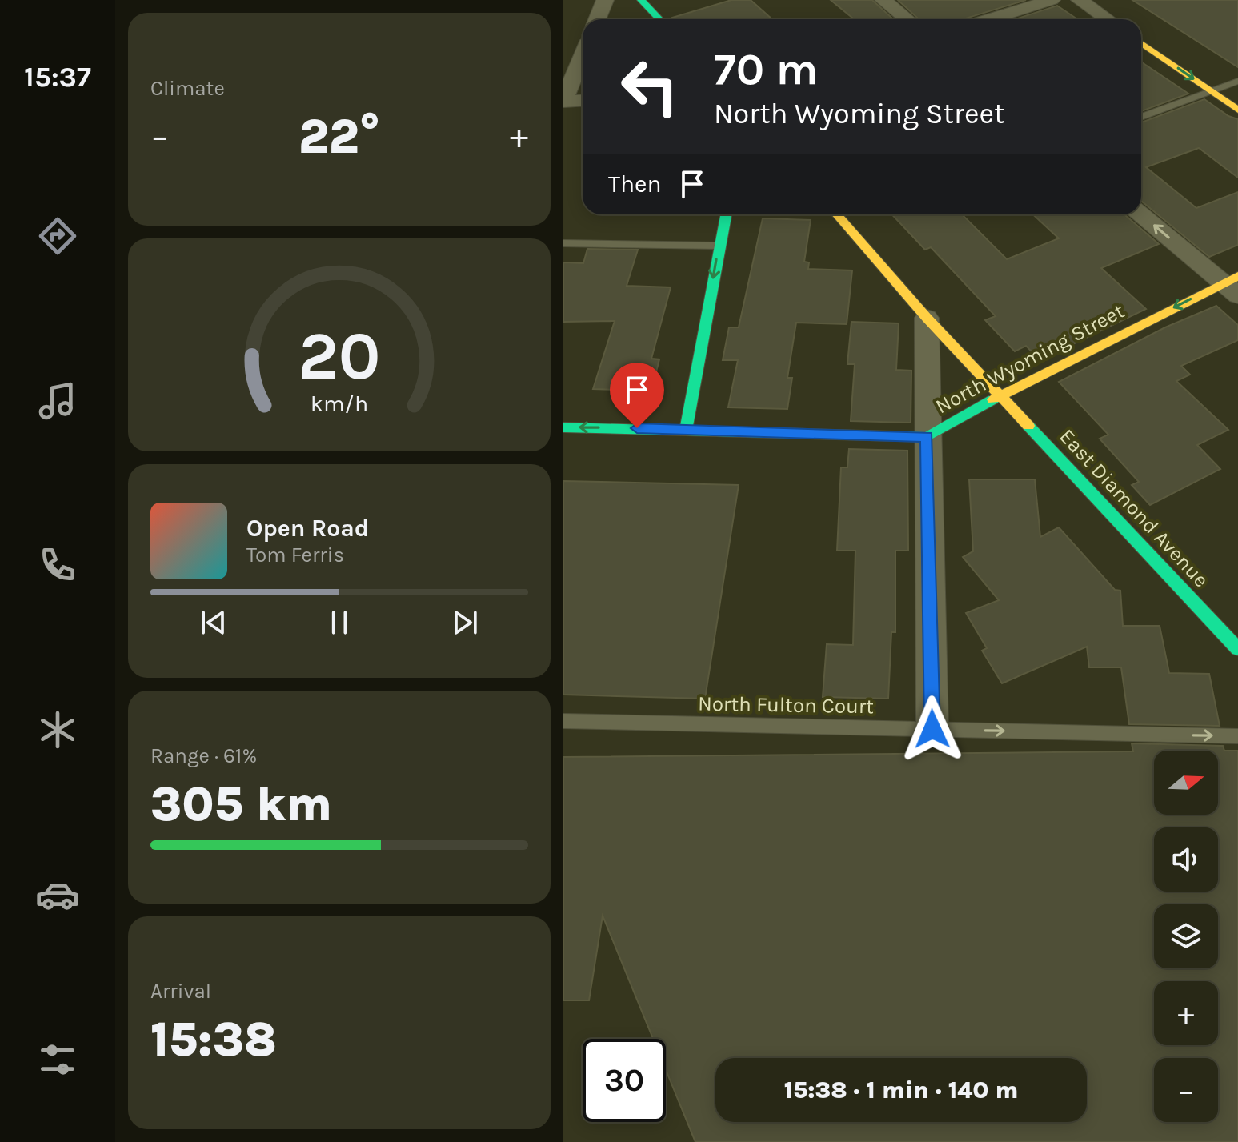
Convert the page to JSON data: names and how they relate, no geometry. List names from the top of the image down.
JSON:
{
  "streets": {
    "street": ["North Wyoming Street", "East Diamond Avenue"],
    "lane": ["North Fulton Court"]
  },
  "crossings": [
    ["North Wyoming Street", "East Diamond Avenue"]
  ],
  "one_way": ["North Wyoming Street", "North Fulton Court"],
  "north": "right",
  "page": {
    "tabs": "15:37",
    "tile": [
      "Climate",
      ["Range · 61%", "305 km"],
      ["Arrival", "15:38"]
    ],
    "turn": ["70 m", "North Wyoming Street"],
    "heat": ["−", "22°", "+"],
    "then": "Then",
    "song": ["Open Road", "Tom Ferris"],
    "map_buttons": ["+", "−"],
    "limit": "30",
    "trip": "15:38 · 1 min · 140 m",
    "gauge": ["20", "km/h"]
  }
}
